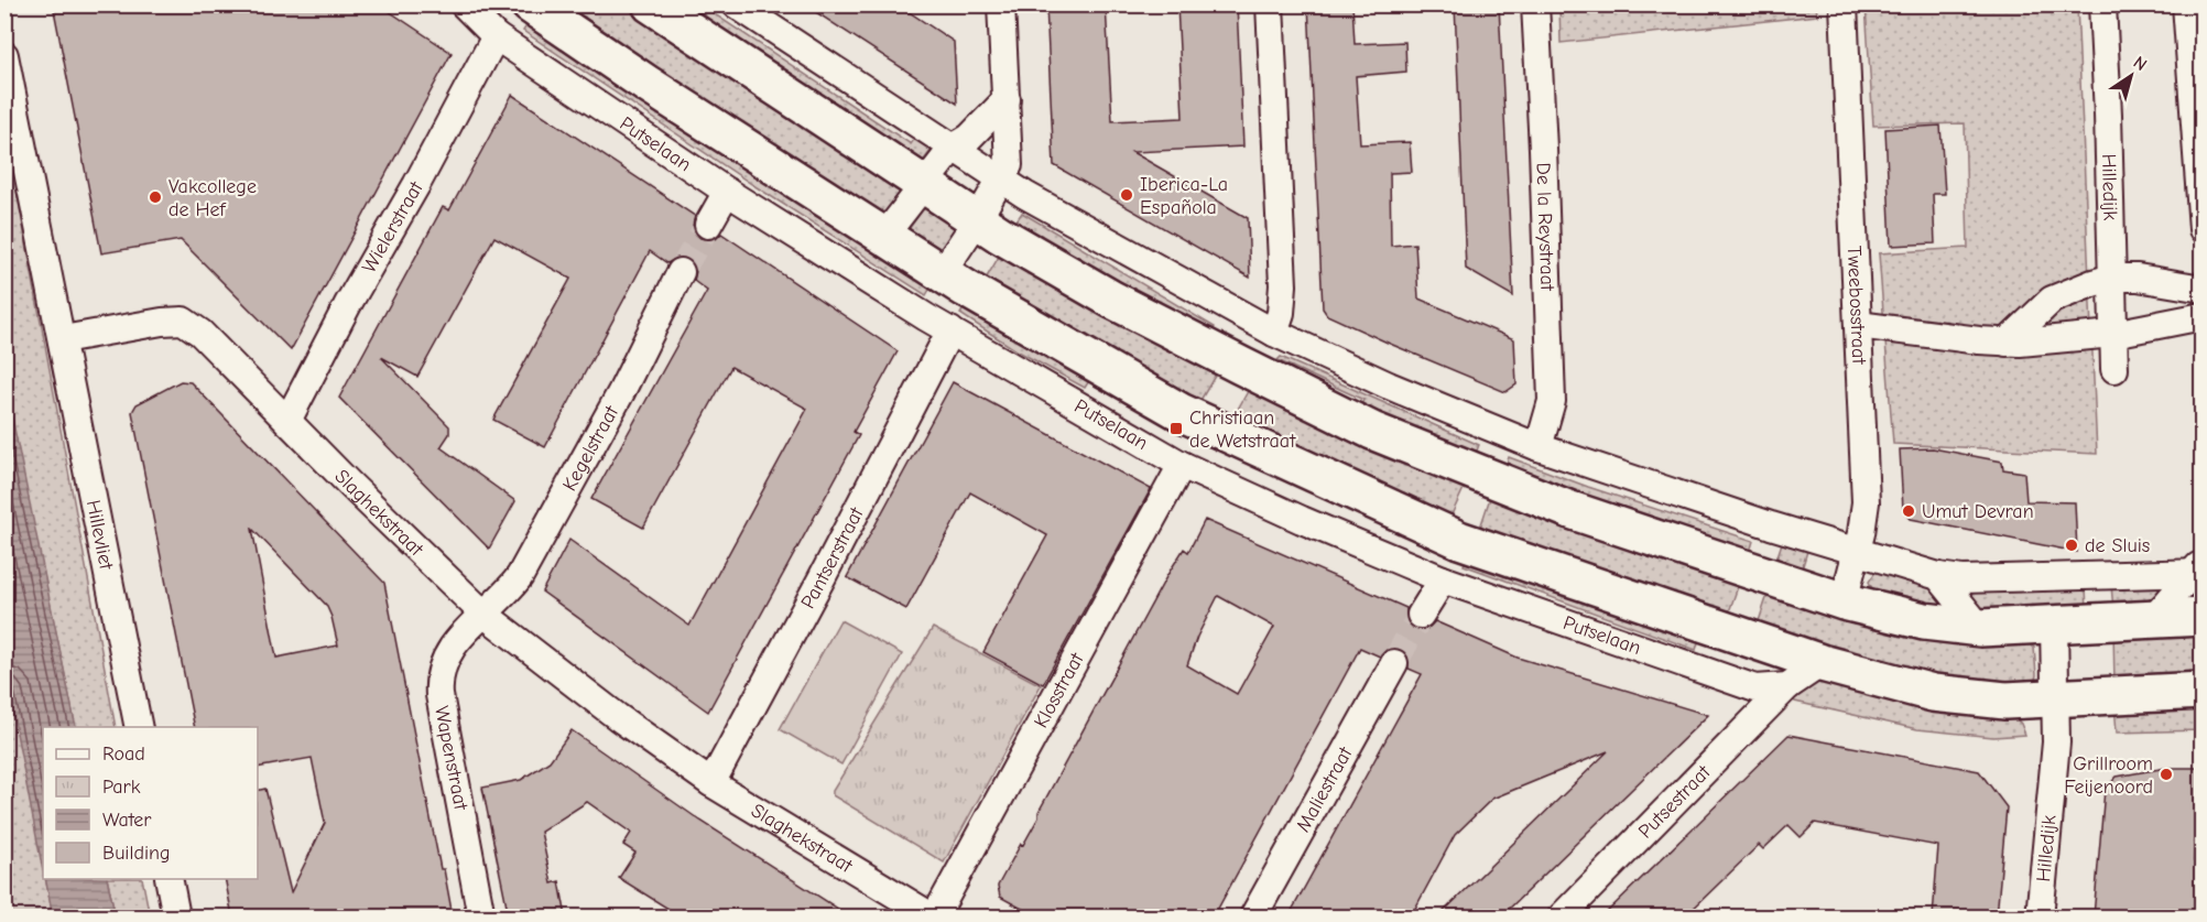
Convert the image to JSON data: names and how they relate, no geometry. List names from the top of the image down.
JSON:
{
  "streets": {
    "street": [
      "Putselaan",
      "Hilledijk",
      "De la Reystraat",
      "Wielerstraat",
      "Tweebosstraat",
      "Kegelstraat",
      "Slaghekstraat",
      "Hillevliet",
      "Pantserstraat",
      "Klosstraat",
      "Wapenstraat",
      "Maliestraat",
      "Putsestraat"
    ]
  },
  "crossings": [
    ["Putselaan", "Wielerstraat"],
    ["Putselaan", "Pantserstraat"],
    ["Putselaan", "Klosstraat"],
    ["Putselaan", "Putsestraat"],
    ["Wielerstraat", "Slaghekstraat"],
    ["Kegelstraat", "Slaghekstraat"],
    ["Kegelstraat", "Wapenstraat"],
    ["Slaghekstraat", "Hillevliet"],
    ["Slaghekstraat", "Pantserstraat"],
    ["Slaghekstraat", "Klosstraat"],
    ["Slaghekstraat", "Wapenstraat"]
  ],
  "places": {
    "other": [
      "Iberica-La Española",
      "Vakcollege de Hef",
      "Umut Devran",
      "de Sluis",
      "Grillroom Feijenoord"
    ],
    "transit": ["Christiaan de Wetstraat"]
  },
  "legend": [
    "Road",
    "Park",
    "Water",
    "Building"
  ],
  "north": "top right"
}
